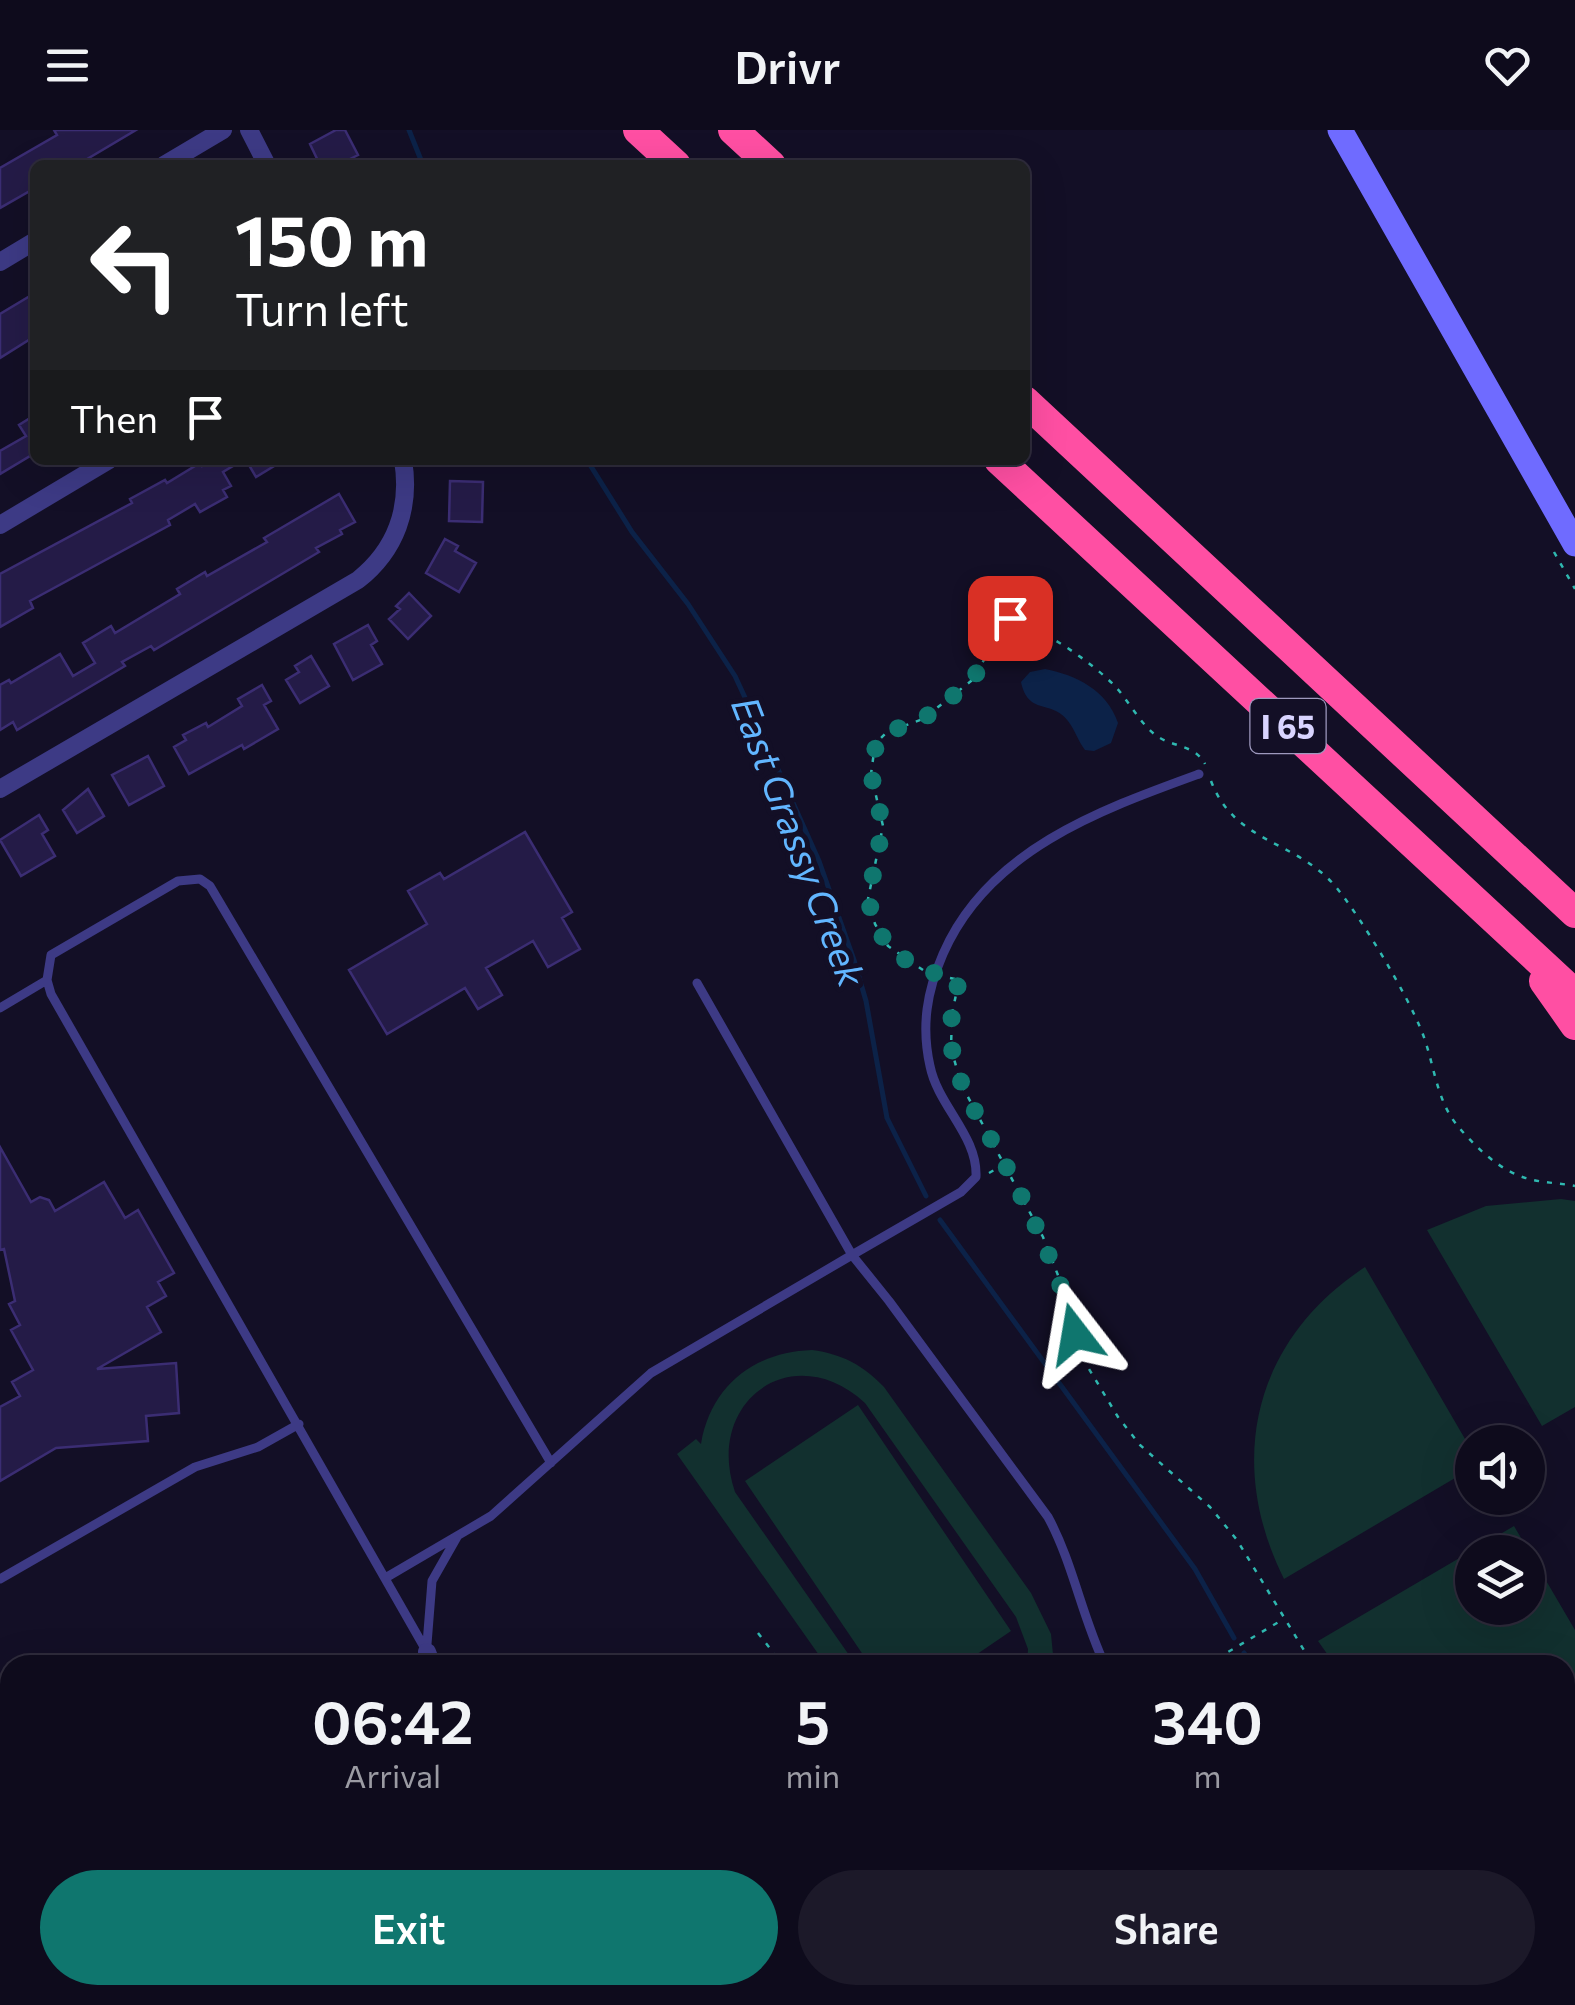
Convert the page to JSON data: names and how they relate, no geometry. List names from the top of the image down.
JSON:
{
  "streets": {
    "highway": ["I 65"]
  },
  "water": ["East Grassy Creek"],
  "page": {
    "header": "Drivr",
    "turn": ["150 m", "Turn left"],
    "then": "Then",
    "eta": [
      "06:42",
      "Arrival",
      "5",
      "min",
      "340",
      "m"
    ],
    "buttons": ["Exit", "Share"]
  }
}
